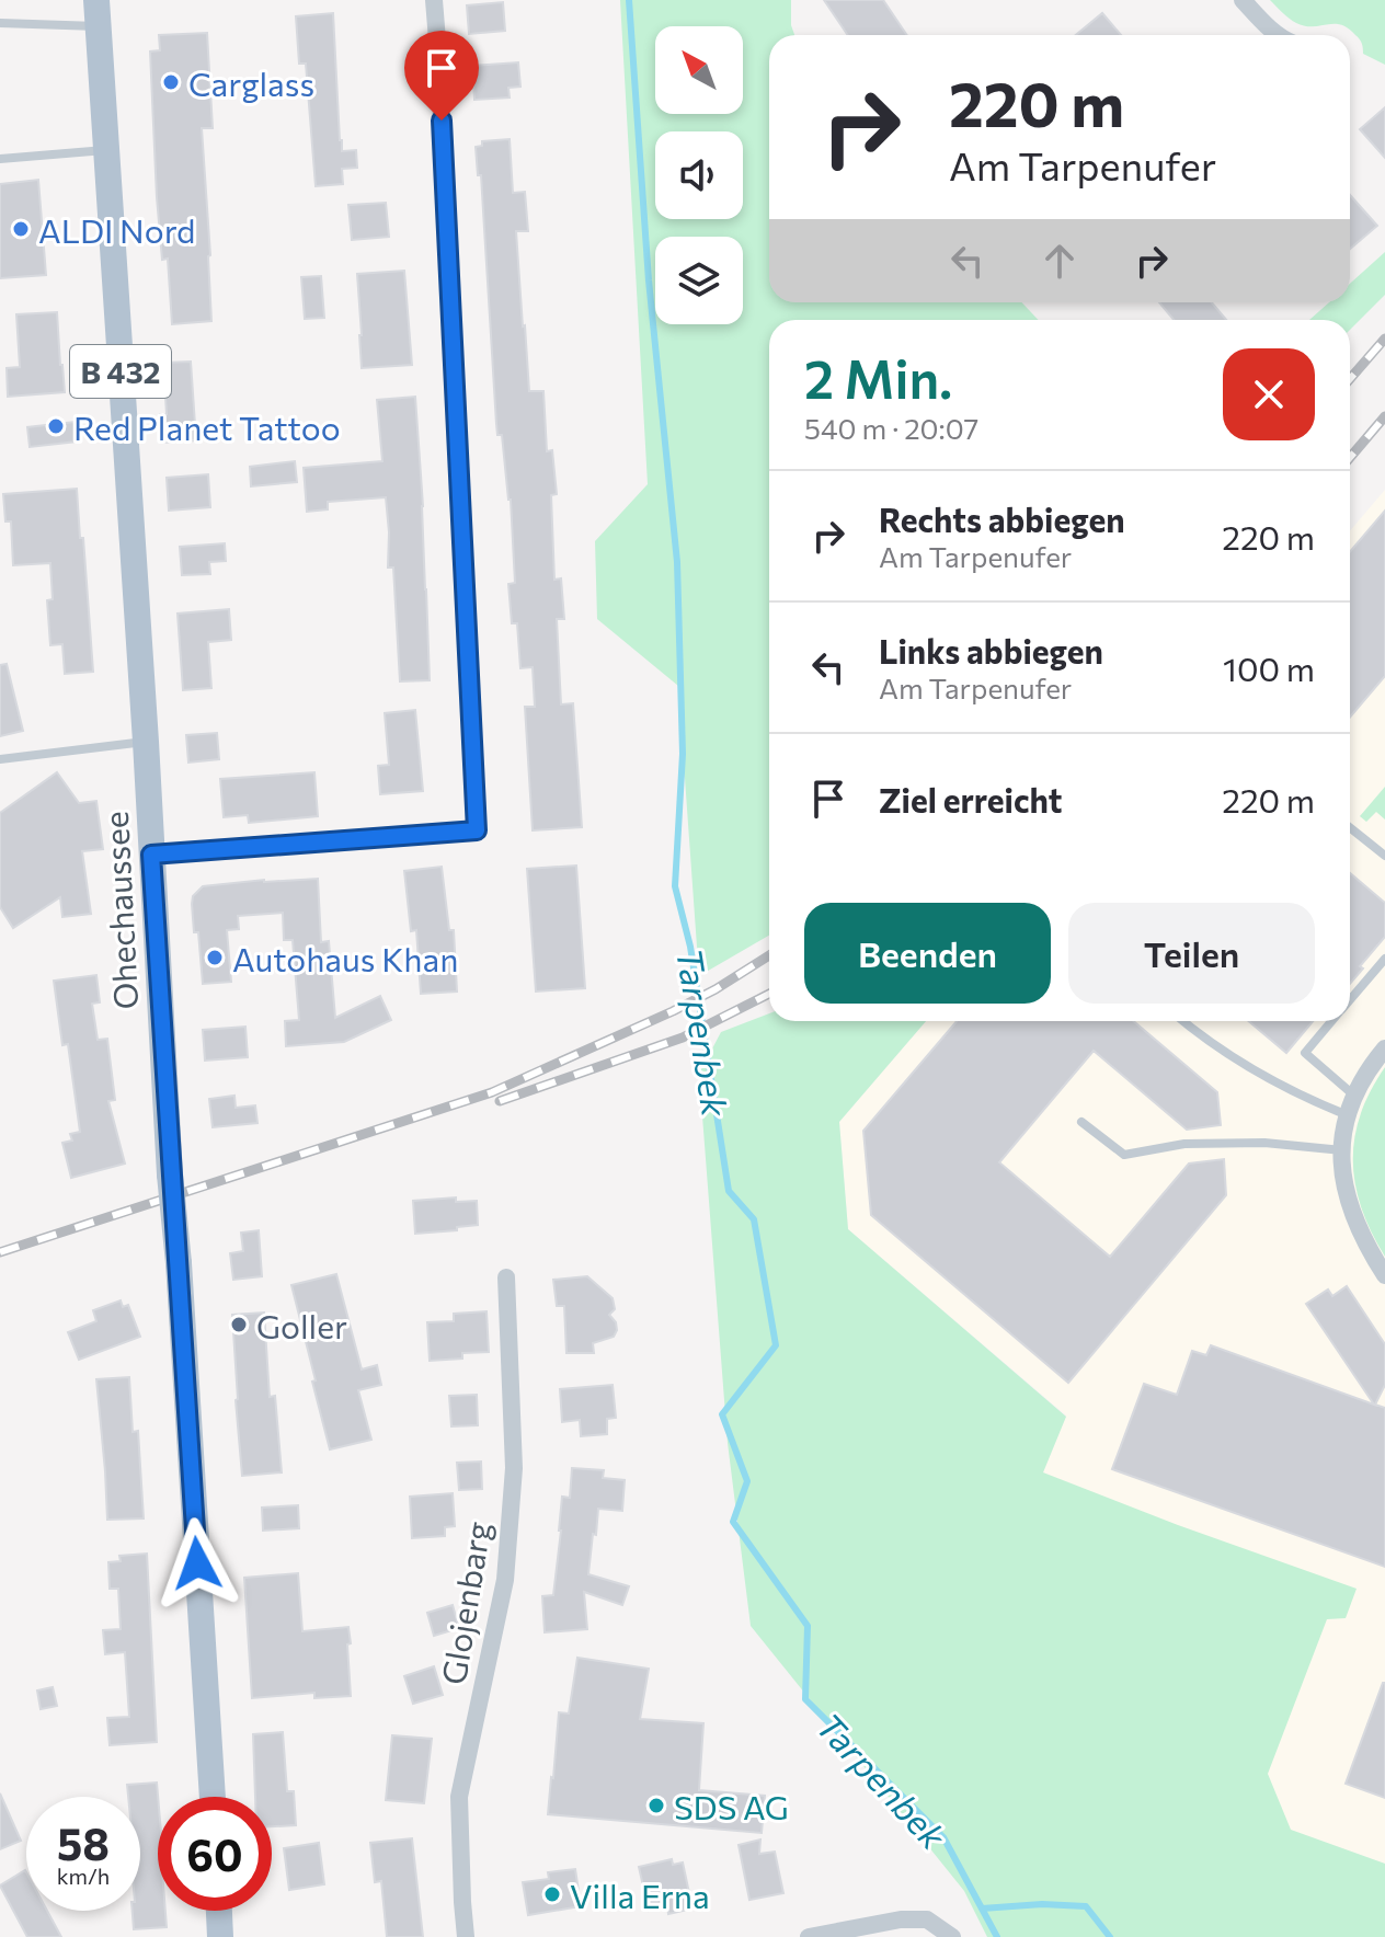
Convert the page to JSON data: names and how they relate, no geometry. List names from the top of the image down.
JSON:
{
  "streets": {
    "main road": ["B 432", "Ohechaussee"],
    "street": ["Glojenbarg"]
  },
  "water": ["Tarpenbek"],
  "places": [
    "Carglass",
    "ALDI Nord",
    "Red Planet Tattoo",
    "Autohaus Khan",
    "Goller",
    "SDS AG",
    "Villa Erna"
  ],
  "north": "top left",
  "page": {
    "turn": ["220 m", "Am Tarpenufer"],
    "heading": ["2 Min.", "540 m · 20:07"],
    "list": [
      {
        "name": "Rechts abbiegen",
        "note": "Am Tarpenufer",
        "value": "220 m"
      },
      {
        "name": "Links abbiegen",
        "note": "Am Tarpenufer",
        "value": "100 m"
      },
      {
        "name": "Ziel erreicht",
        "value": "220 m"
      }
    ],
    "buttons": ["Beenden", "Teilen"],
    "speed": "58 km/h",
    "limit": "60"
  }
}
